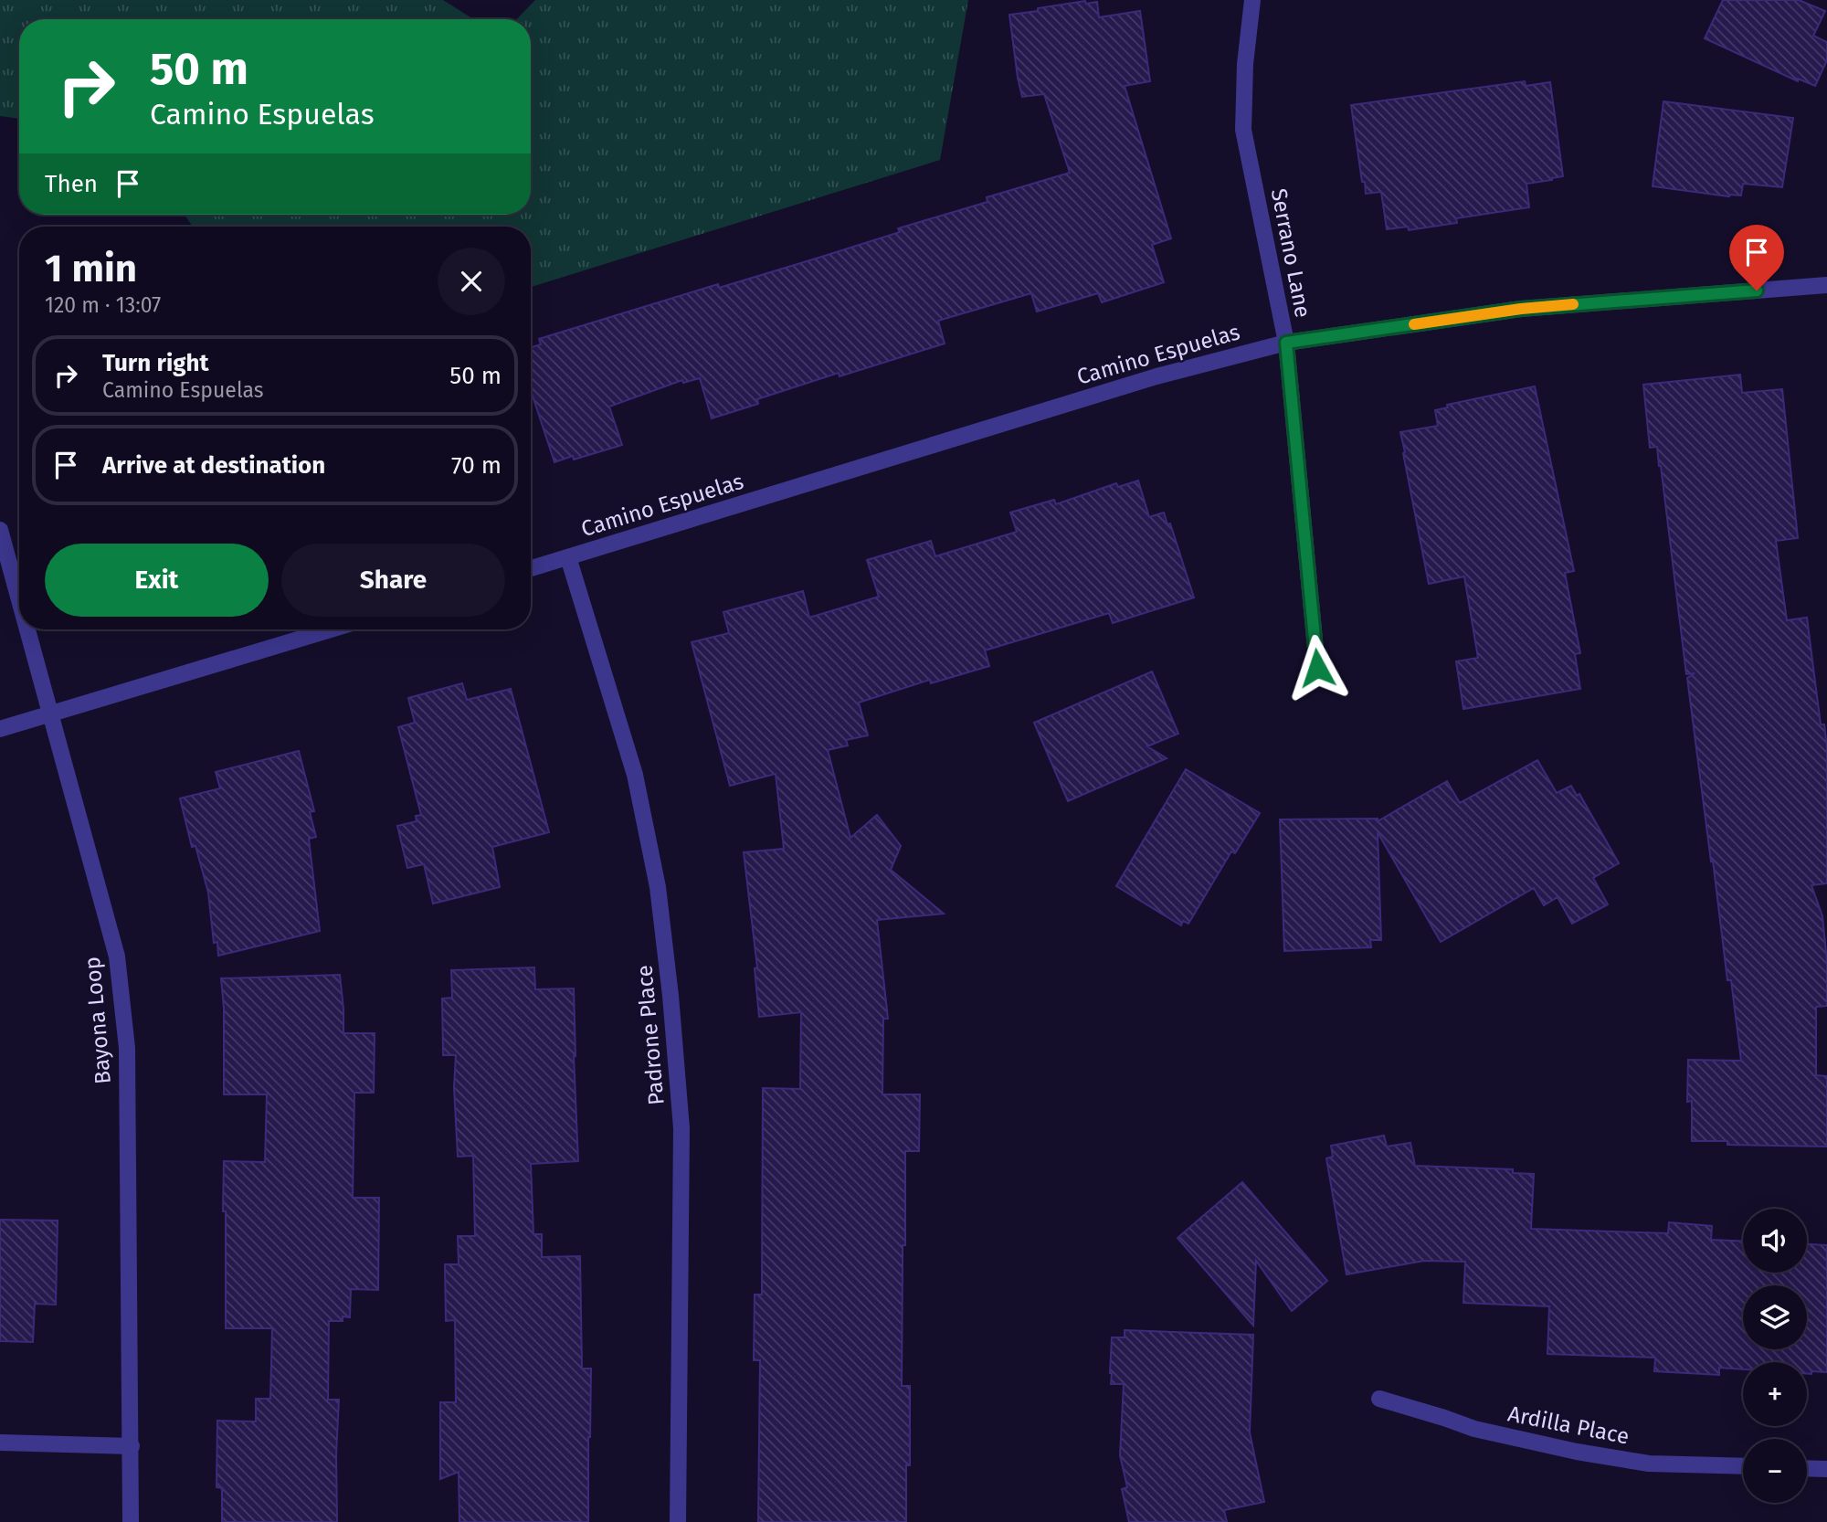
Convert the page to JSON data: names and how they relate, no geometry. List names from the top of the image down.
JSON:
{
  "streets": {
    "street": [
      "Serrano Lane",
      "Camino Espuelas",
      "Bayona Loop",
      "Padrone Place",
      "Ardilla Place"
    ]
  },
  "crossings": [
    ["Serrano Lane", "Camino Espuelas"],
    ["Camino Espuelas", "Padrone Place"]
  ],
  "page": {
    "turn": ["50 m", "Camino Espuelas"],
    "then": "Then",
    "heading": ["1 min", "120 m · 13:07"],
    "list": [
      {
        "name": "Turn right",
        "note": "Camino Espuelas",
        "value": "50 m"
      },
      {
        "name": "Arrive at destination",
        "value": "70 m"
      }
    ],
    "buttons": ["Exit", "Share"],
    "map_buttons": ["+", "−"]
  }
}
